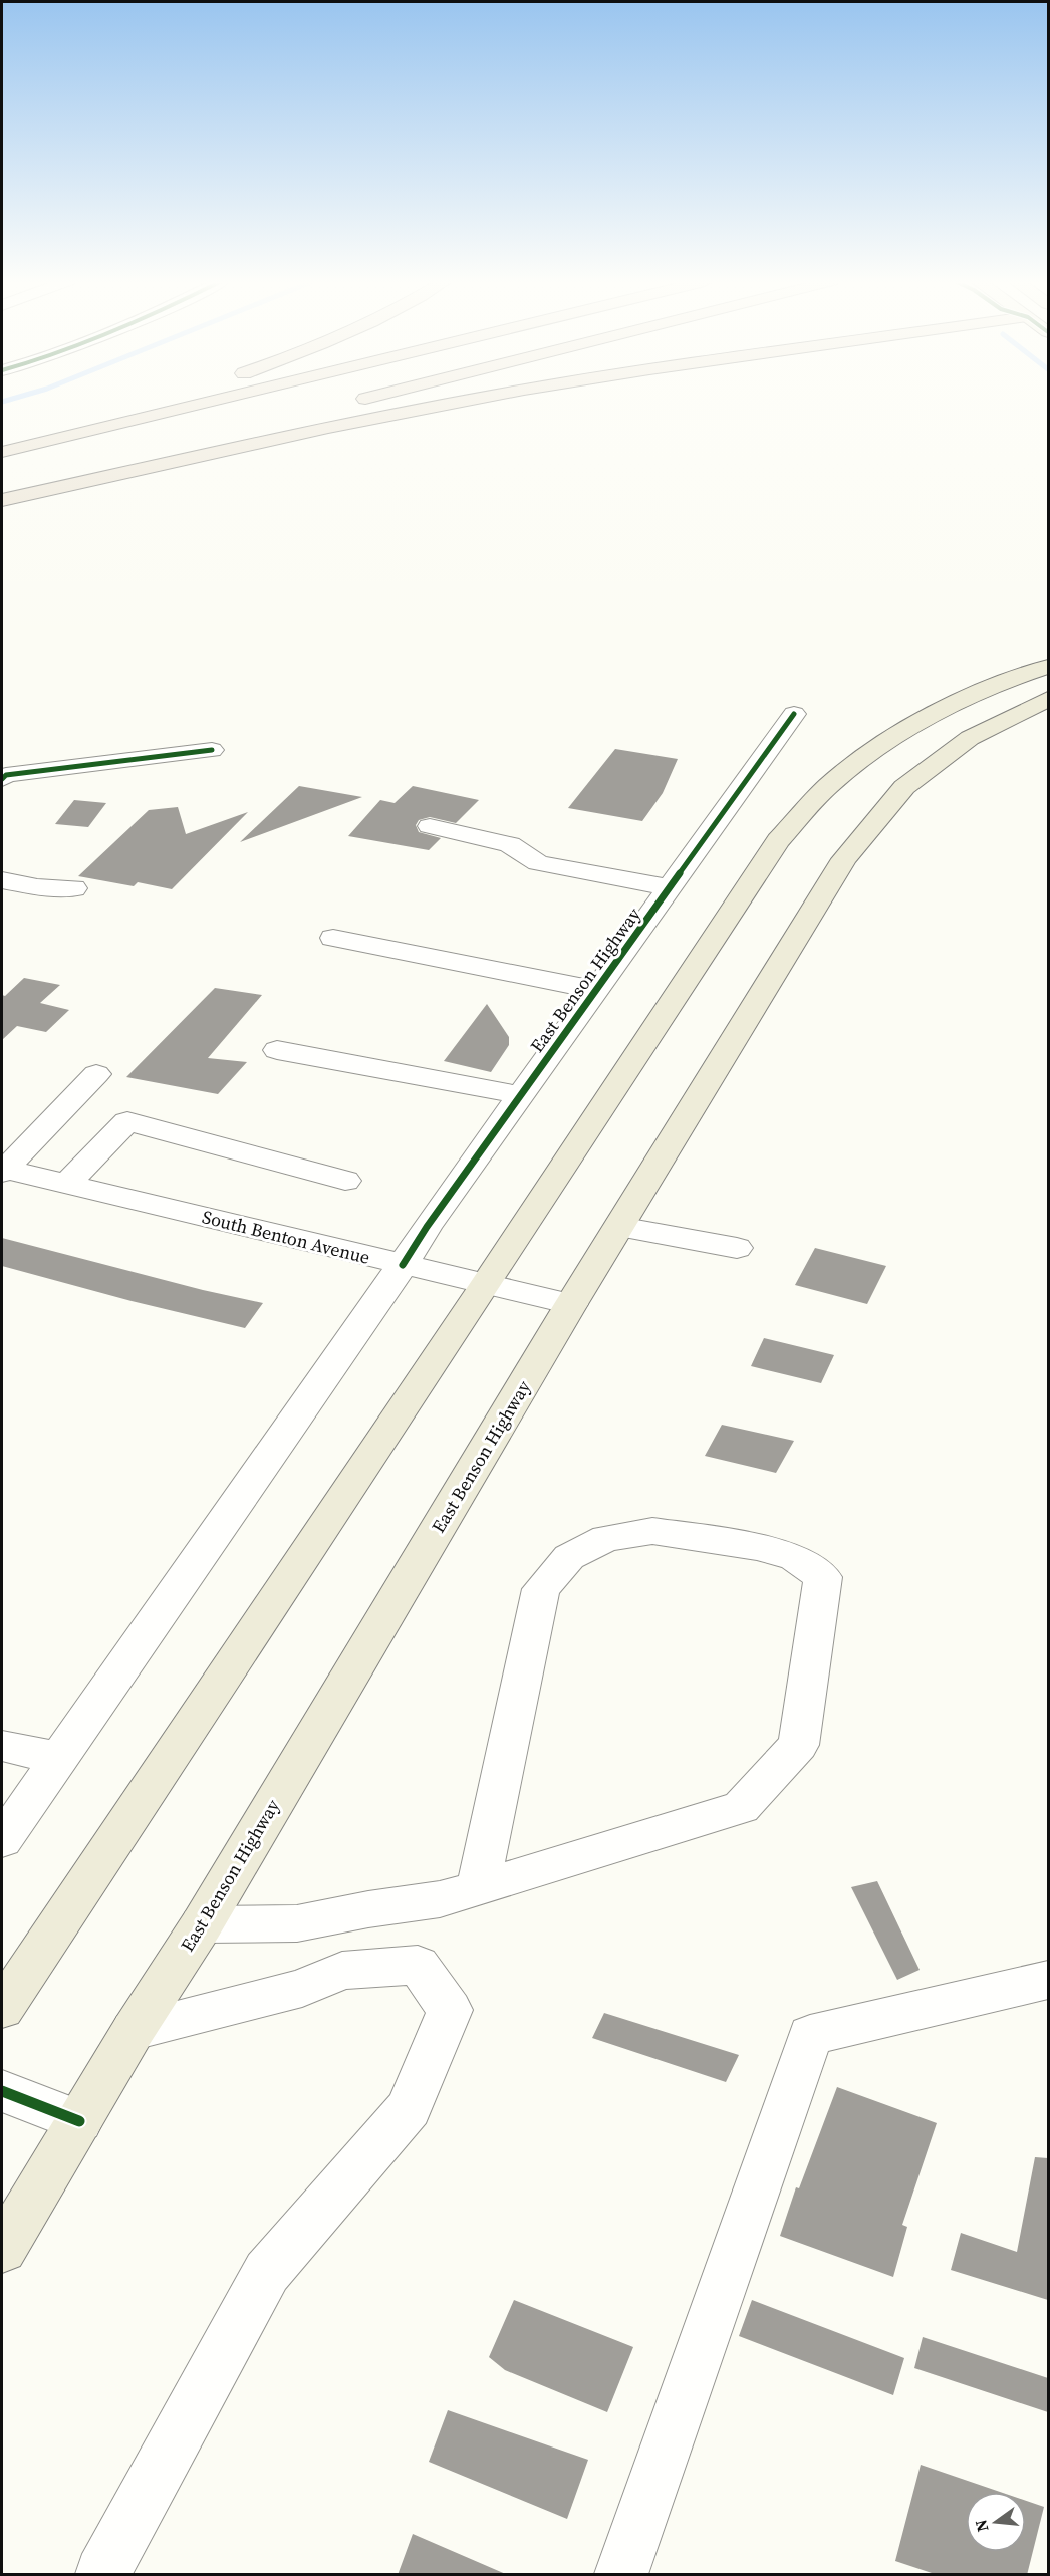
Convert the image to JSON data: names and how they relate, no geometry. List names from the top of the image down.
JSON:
{
  "streets": {
    "main road": ["East Benson Highway"],
    "street": ["South Benton Avenue"]
  },
  "crossings": [
    ["East Benson Highway", "South Benton Avenue"]
  ],
  "north": "left"
}
